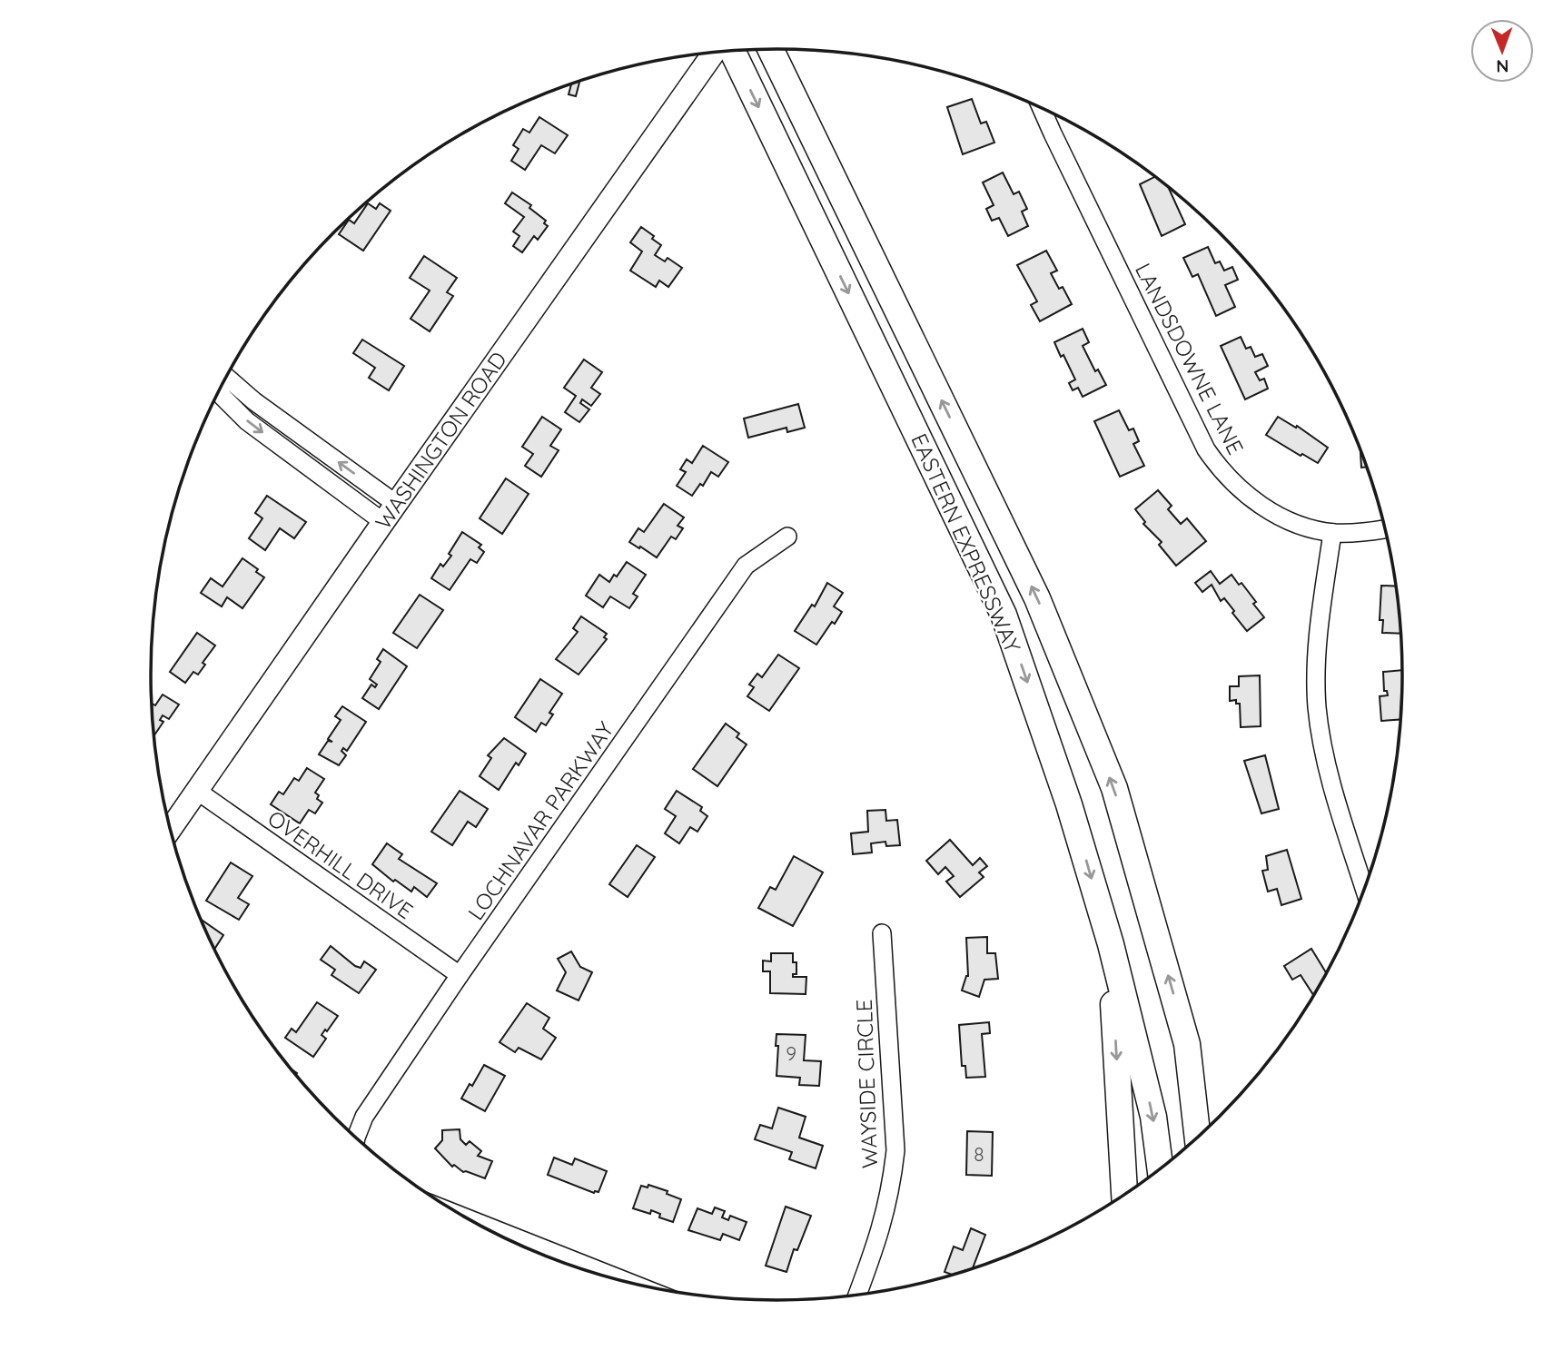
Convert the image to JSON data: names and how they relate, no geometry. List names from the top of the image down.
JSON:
{
  "streets": {
    "highway": ["EASTERN EXPRESSWAY"],
    "main road": ["WASHINGTON ROAD"],
    "street": [
      "LANDSDOWNE LANE",
      "LOCHNAVAR PARKWAY",
      "OVERHILL DRIVE",
      "WAYSIDE CIRCLE"
    ]
  },
  "crossings": [
    ["WASHINGTON ROAD", "OVERHILL DRIVE"],
    ["LOCHNAVAR PARKWAY", "OVERHILL DRIVE"]
  ],
  "house_numbers": ["9", "8"],
  "north": "bottom"
}
